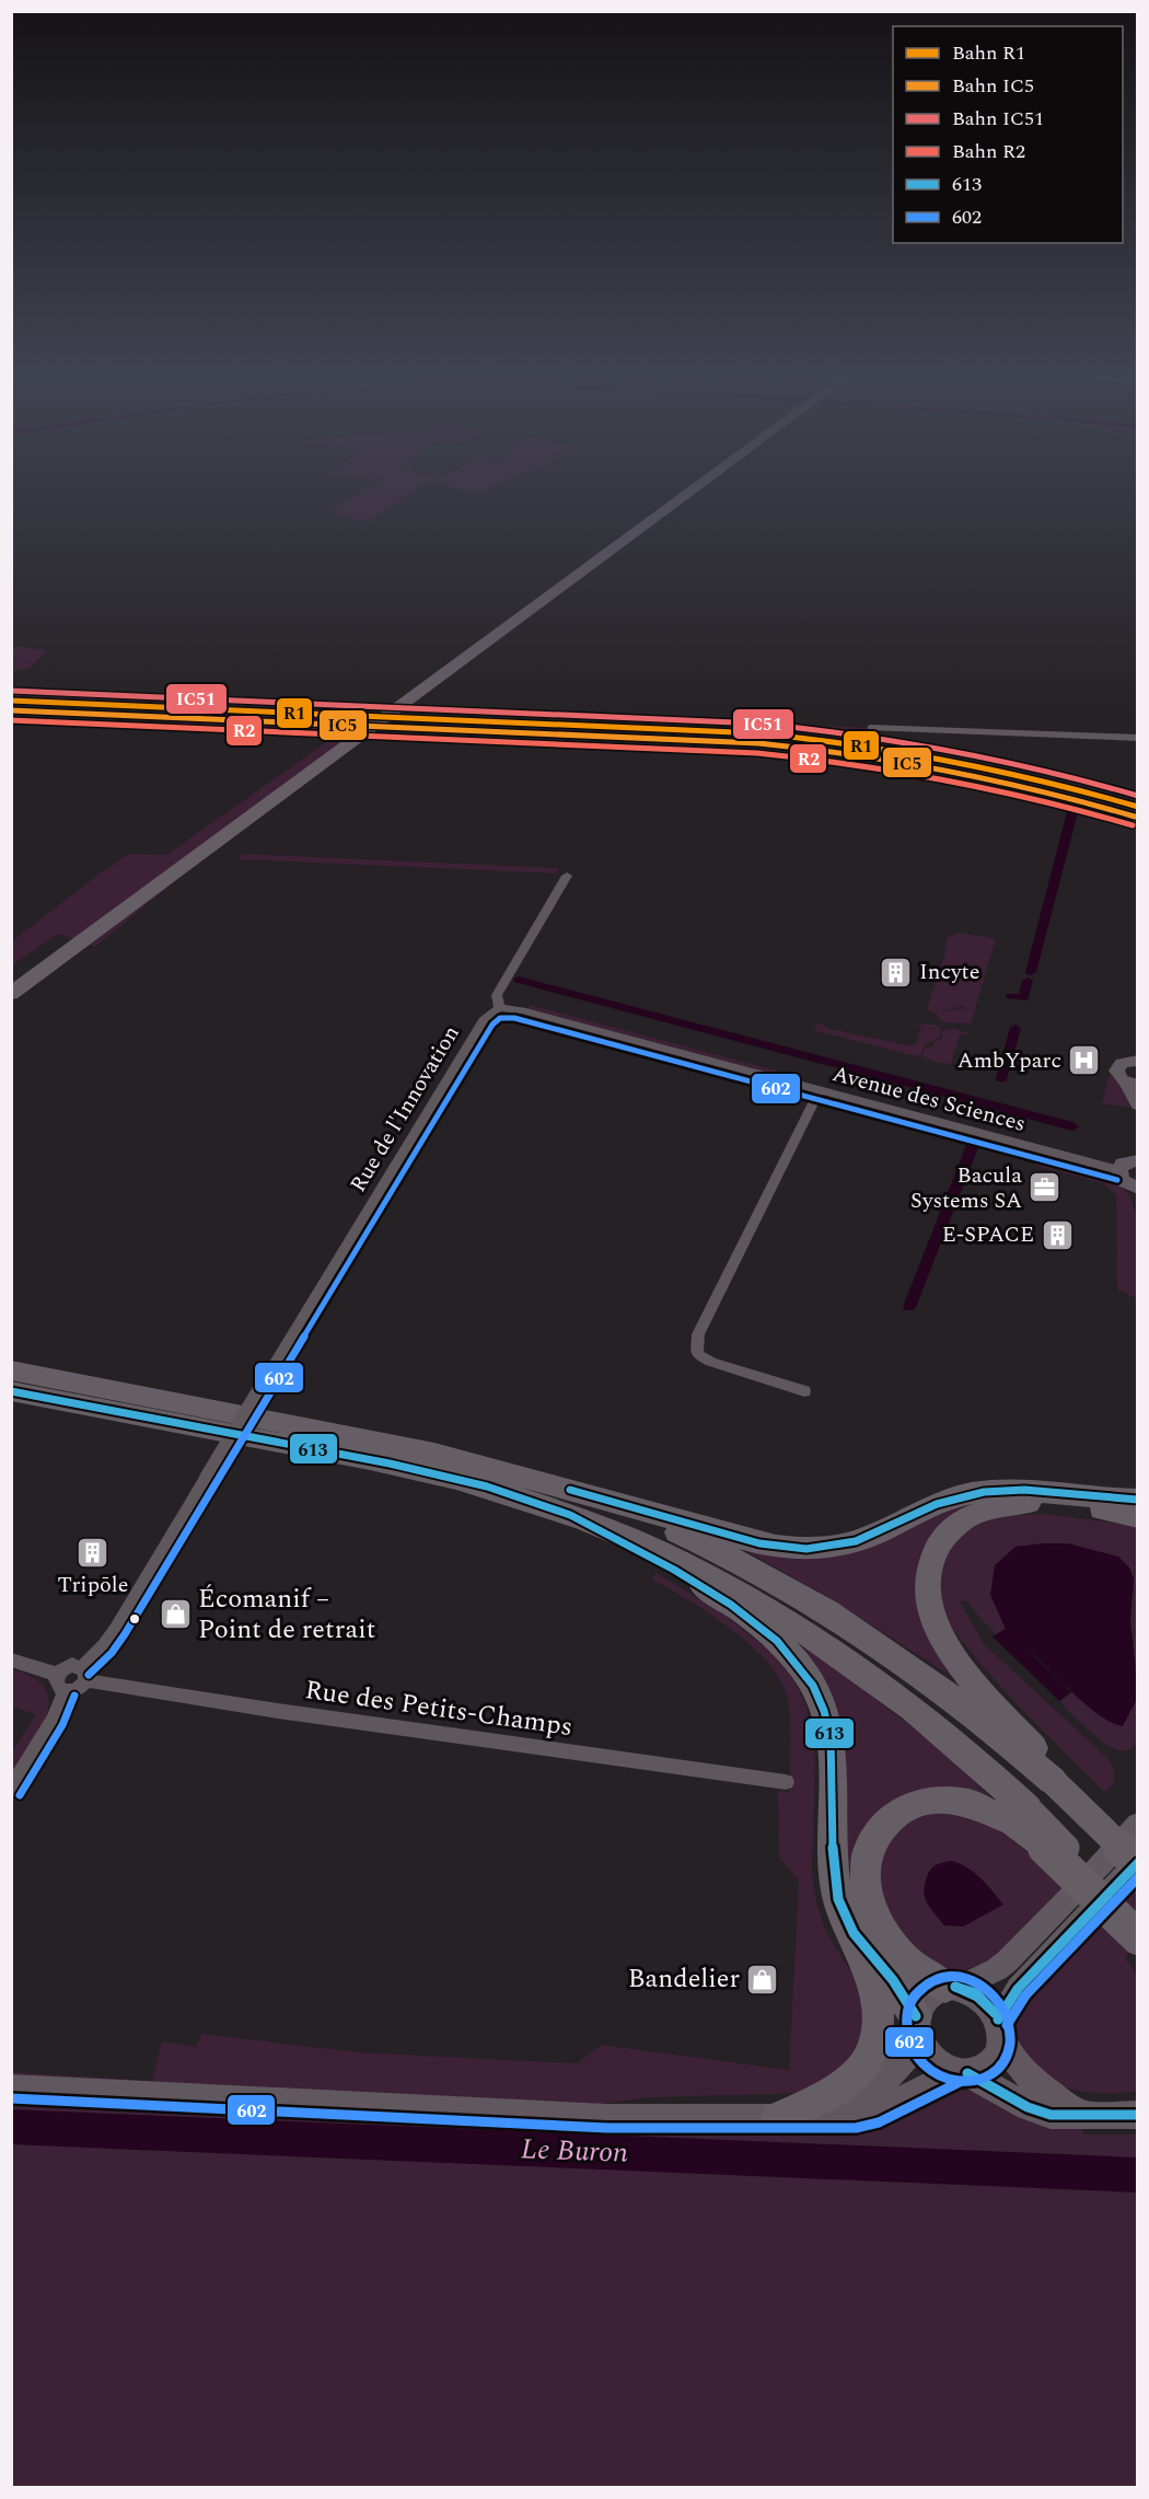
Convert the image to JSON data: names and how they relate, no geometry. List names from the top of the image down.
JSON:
{
  "streets": {
    "street": ["Avenue des Sciences", "Rue de l'Innovation", "Rue des Petits-Champs"]
  },
  "crossings": [
    ["Avenue des Sciences", "Rue de l'Innovation"],
    ["Rue de l'Innovation", "Rue des Petits-Champs"]
  ],
  "water": ["Le Buron"],
  "places": {
    "building": ["Incyte", "E-SPACE", "Tripōle"],
    "hospital": ["AmbYparc"],
    "office": ["Bacula Systems SA"],
    "shop": ["Écomanif – Point de retrait", "Bandelier"]
  },
  "lines": [
    "rail line IC51",
    "rail line R1",
    "rail line IC5",
    "rail line R2",
    "transit line 602",
    "transit line 613"
  ],
  "legend": [
    "Bahn R1",
    "Bahn IC5",
    "Bahn IC51",
    "Bahn R2",
    "613",
    "602"
  ]
}
